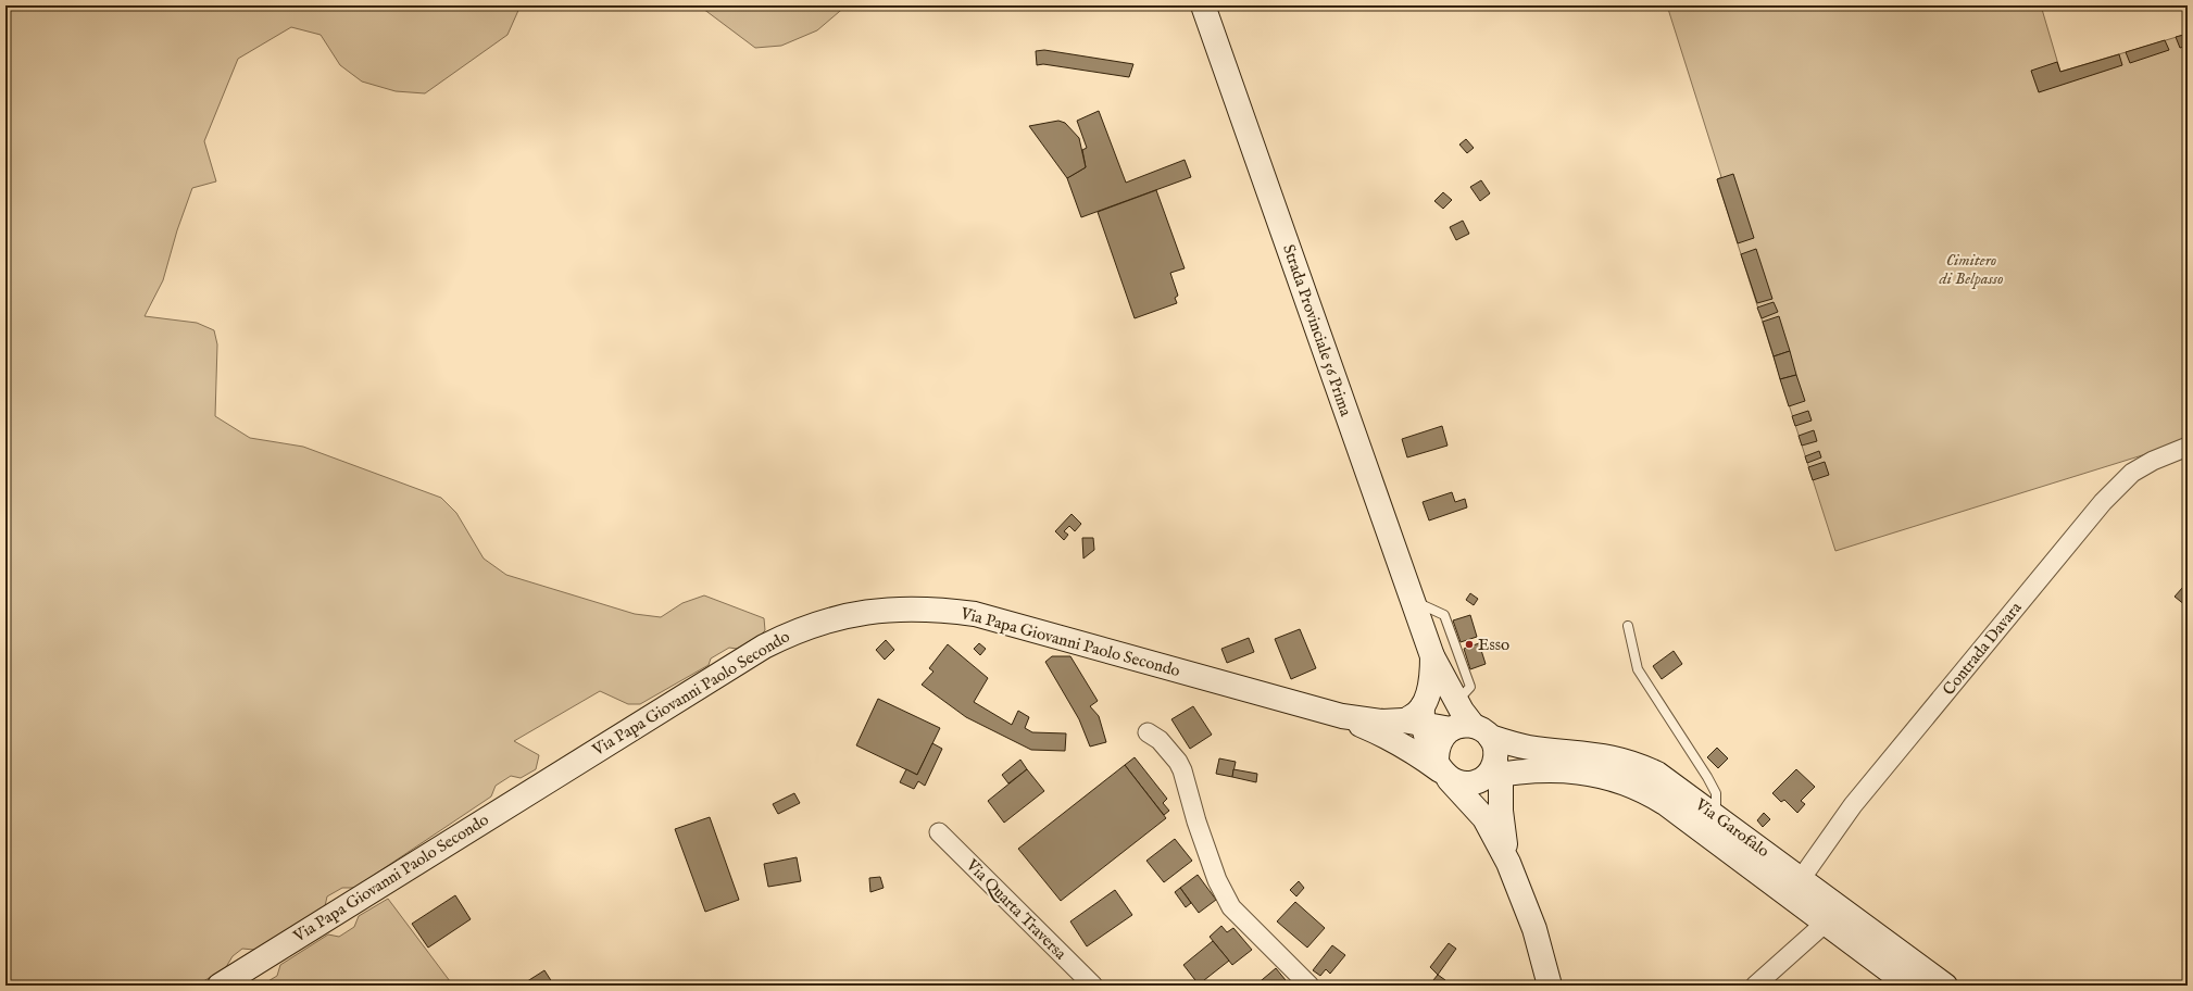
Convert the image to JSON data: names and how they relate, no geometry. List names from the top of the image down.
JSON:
{
  "streets": {
    "main road": ["Strada Provinciale 56 Prima", "Via Papa Giovanni Paolo Secondo", "Via Garofalo"],
    "street": ["Contrada Davara", "Via Quarta Traversa"]
  },
  "crossings": [
    ["Via Papa Giovanni Paolo Secondo", "Via Garofalo"],
    ["Contrada Davara", "Via Garofalo"]
  ],
  "parks": ["Cimitero di Belpasso"],
  "places": ["Esso"]
}
